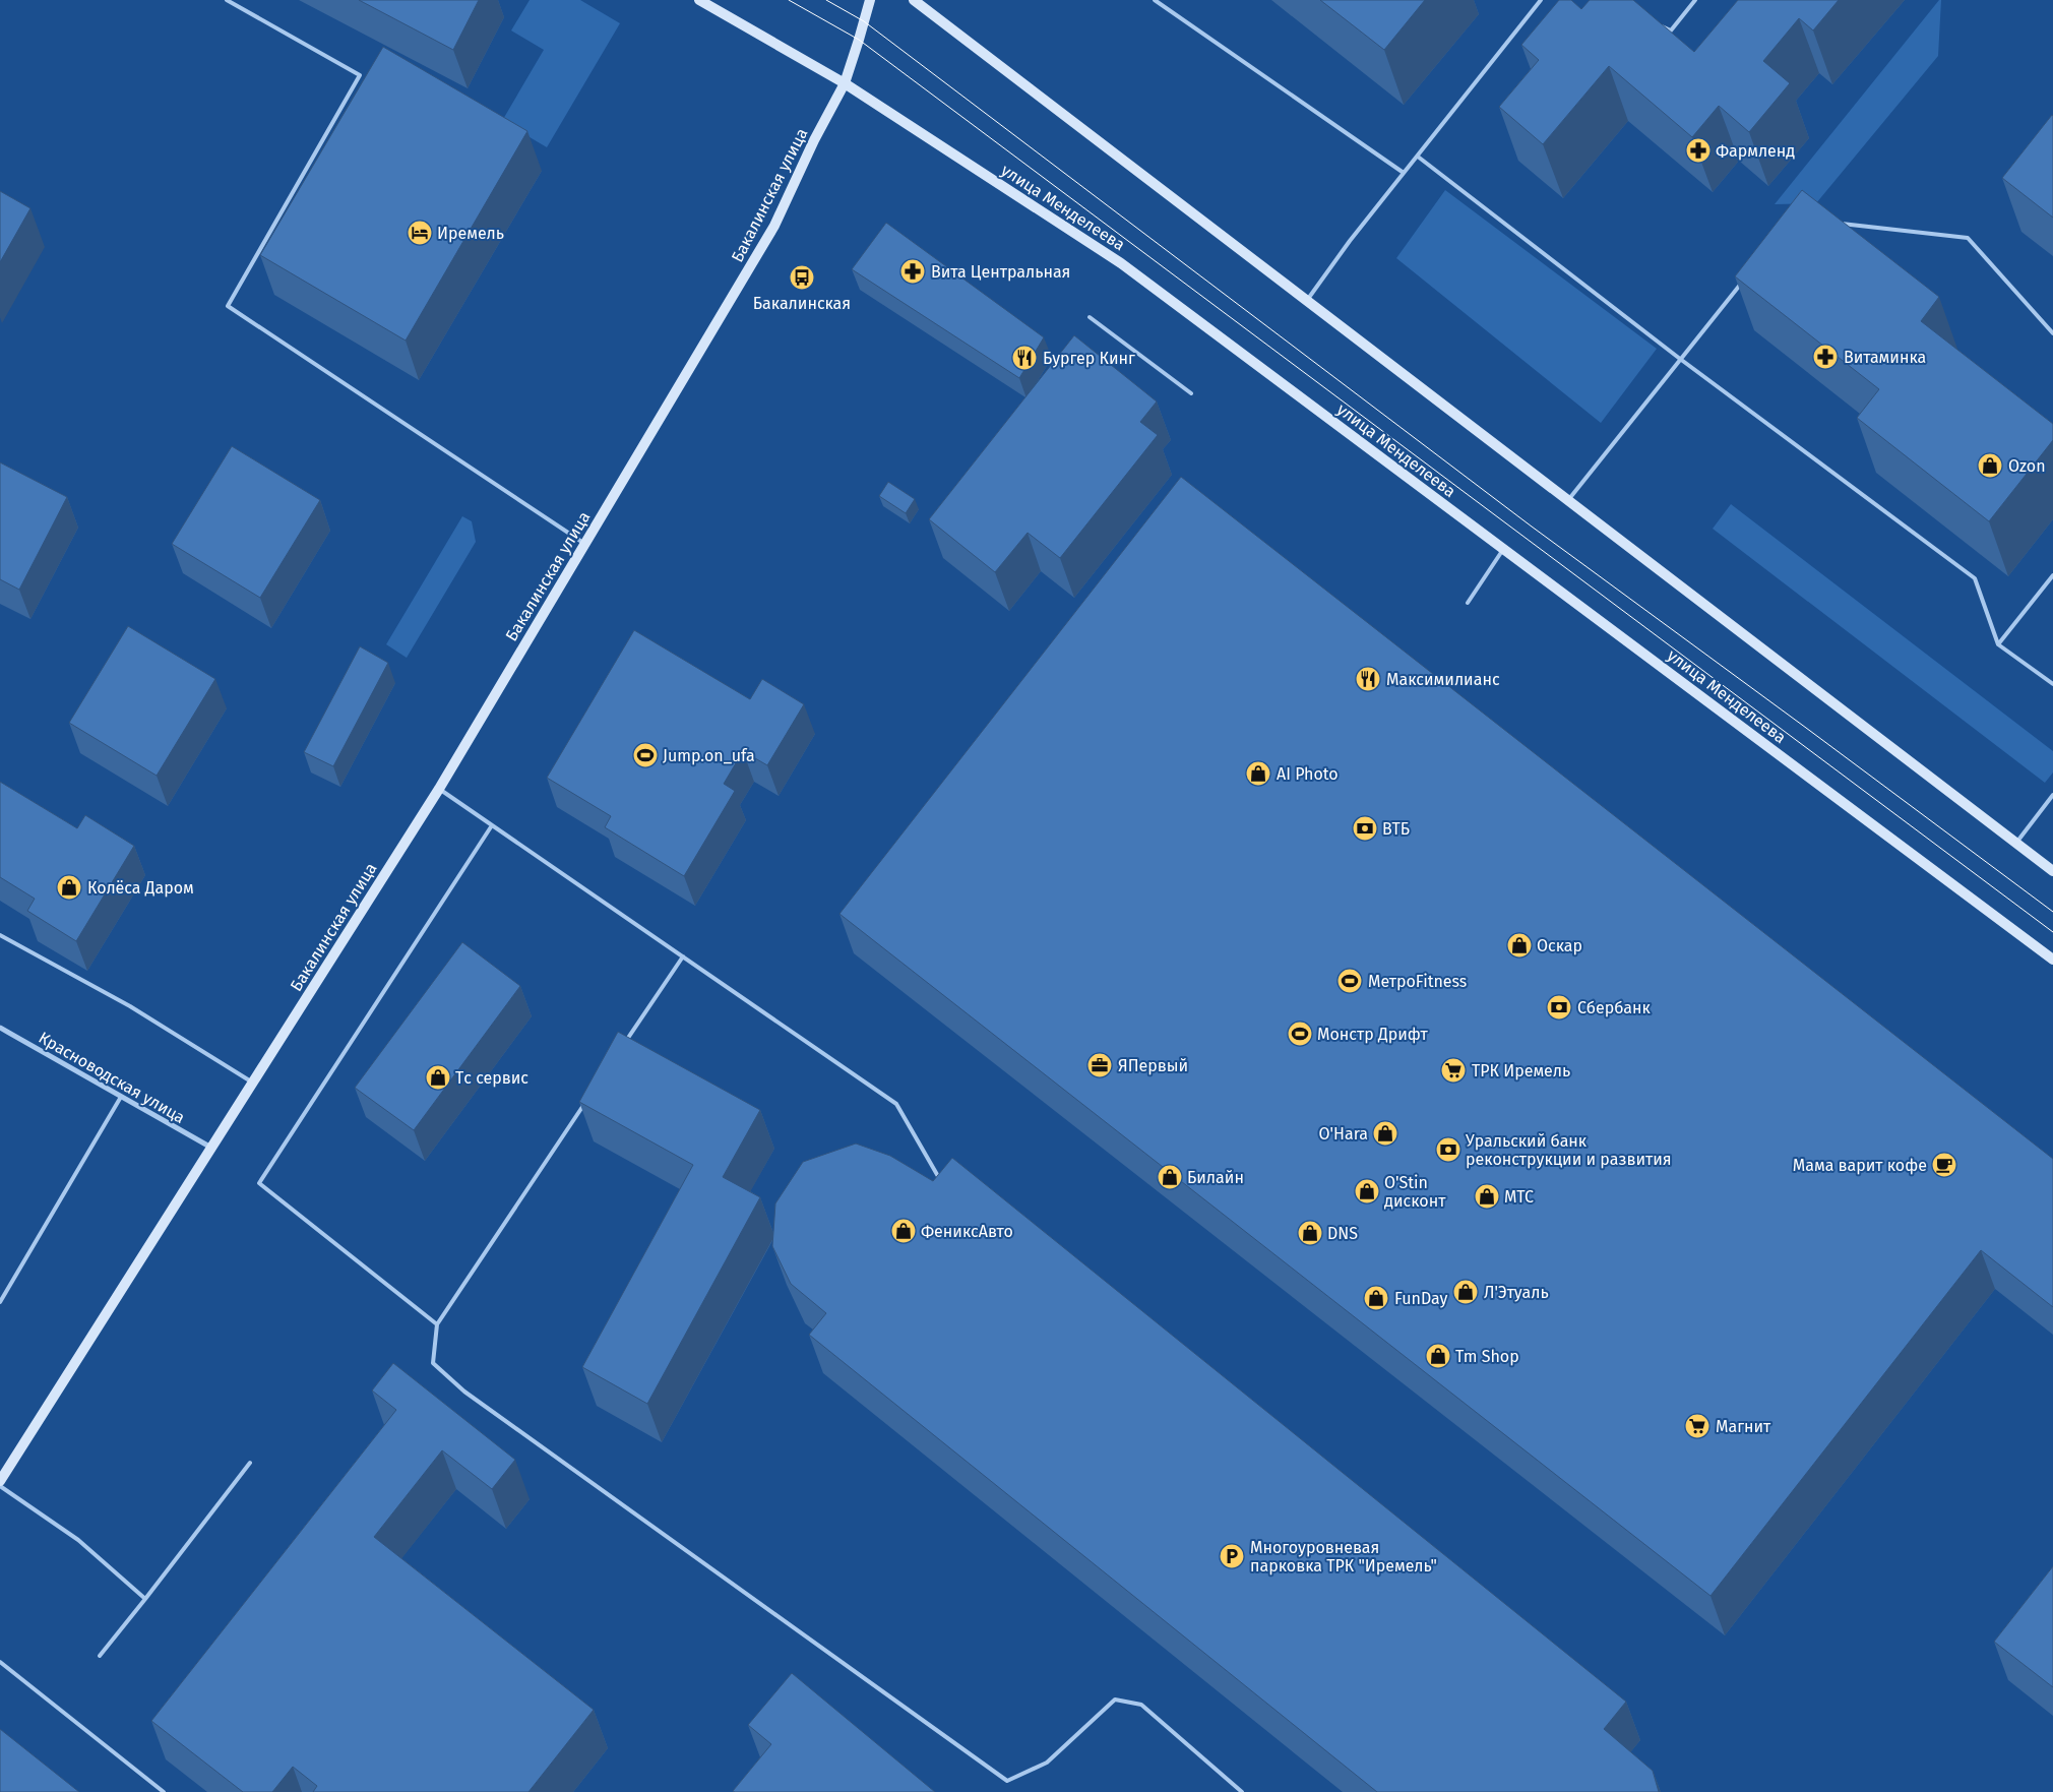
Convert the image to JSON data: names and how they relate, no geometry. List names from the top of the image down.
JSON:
{
  "streets": {
    "main road": ["Бакалинская улица", "улица Менделеева"],
    "street": ["Красноводская улица"]
  },
  "crossings": [
    ["Бакалинская улица", "улица Менделеева"],
    ["Бакалинская улица", "Красноводская улица"]
  ],
  "places": {
    "pharmacy": ["Фармленд", "Вита Центральная", "Витаминка"],
    "hotel": ["Иремель"],
    "bus stop": ["Бакалинская"],
    "restaurant": ["Бургер Кинг", "Максимилианс"],
    "shop": [
      "Ozon",
      "AI Photo",
      "Колёса Даром",
      "Оскар",
      "Тc сервис",
      "O'Hara",
      "Билайн",
      "O'Stin дисконт",
      "МТС",
      "ФениксАвто",
      "DNS",
      "Л'Этуаль",
      "FunDay",
      "Tm Shop"
    ],
    "sports": ["Jump.on_ufa", "МетроFitness", "Монстр Дрифт"],
    "bank": ["ВТБ", "Сбербанк", "Уральский банк реконструкции и развития"],
    "office": ["ЯПервый"],
    "supermarket": ["ТРК Иремель", "Магнит"],
    "cafe": ["Мама варит кофе"],
    "parking": ["Многоуровневая парковка ТРК \"Иремель\""]
  }
}
